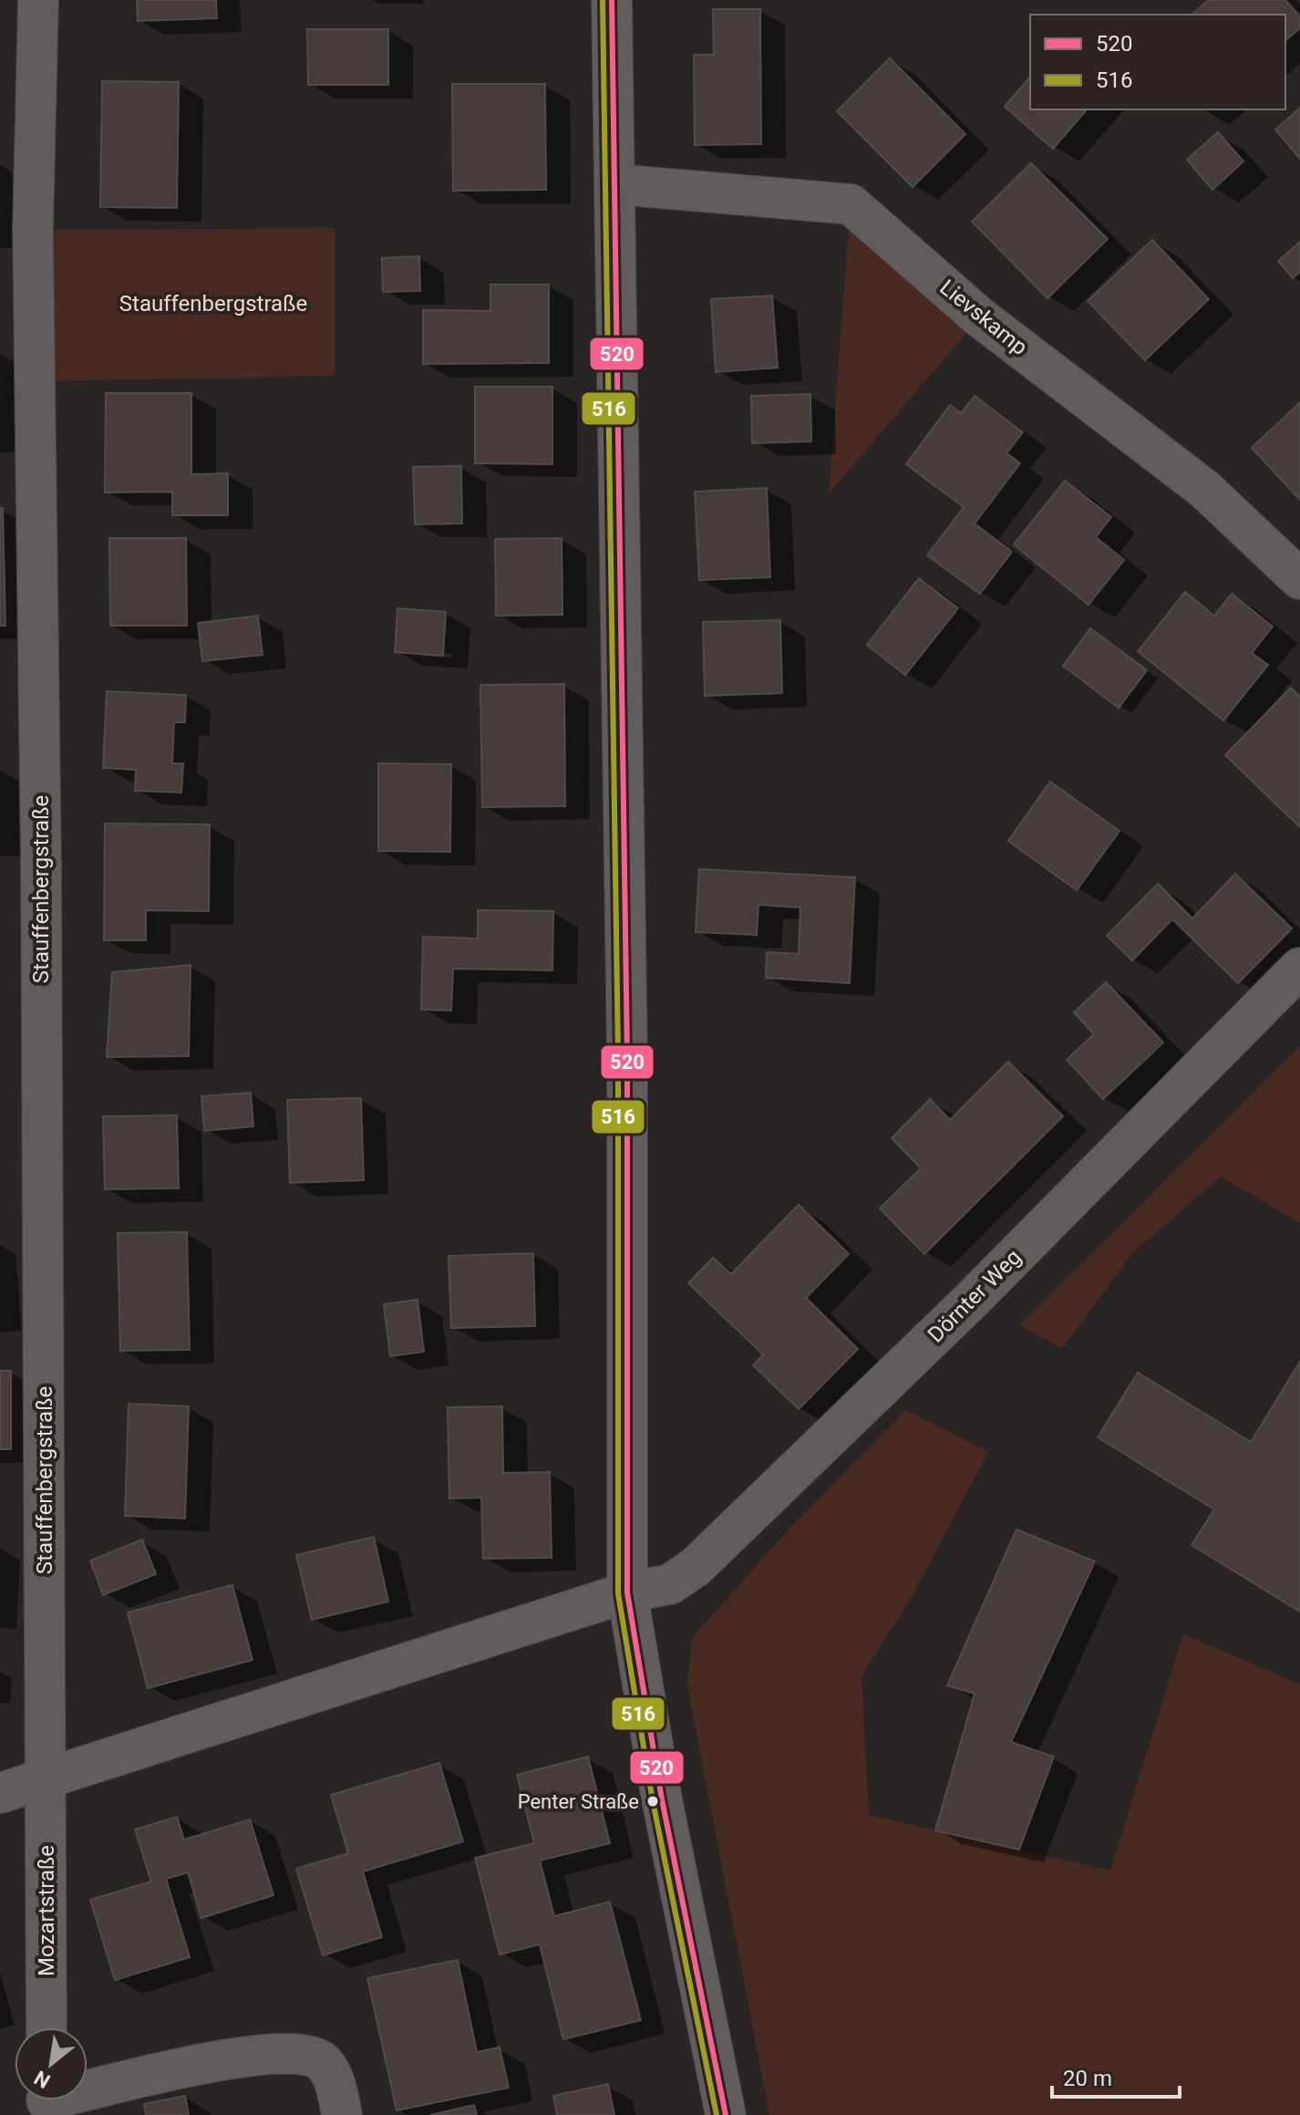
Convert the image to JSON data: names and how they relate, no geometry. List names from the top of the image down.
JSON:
{
  "streets": {
    "street": [
      "Lievskamp",
      "Stauffenbergstraße",
      "Dörnter Weg",
      "Mozartstraße"
    ]
  },
  "crossings": [
    ["Stauffenbergstraße", "Mozartstraße"]
  ],
  "parks": ["Stauffenbergstraße"],
  "places": ["Penter Straße"],
  "lines": ["transit line 520", "transit line 516"],
  "legend": ["520", "516"],
  "scale_bar": "20 m",
  "north": "bottom left"
}
